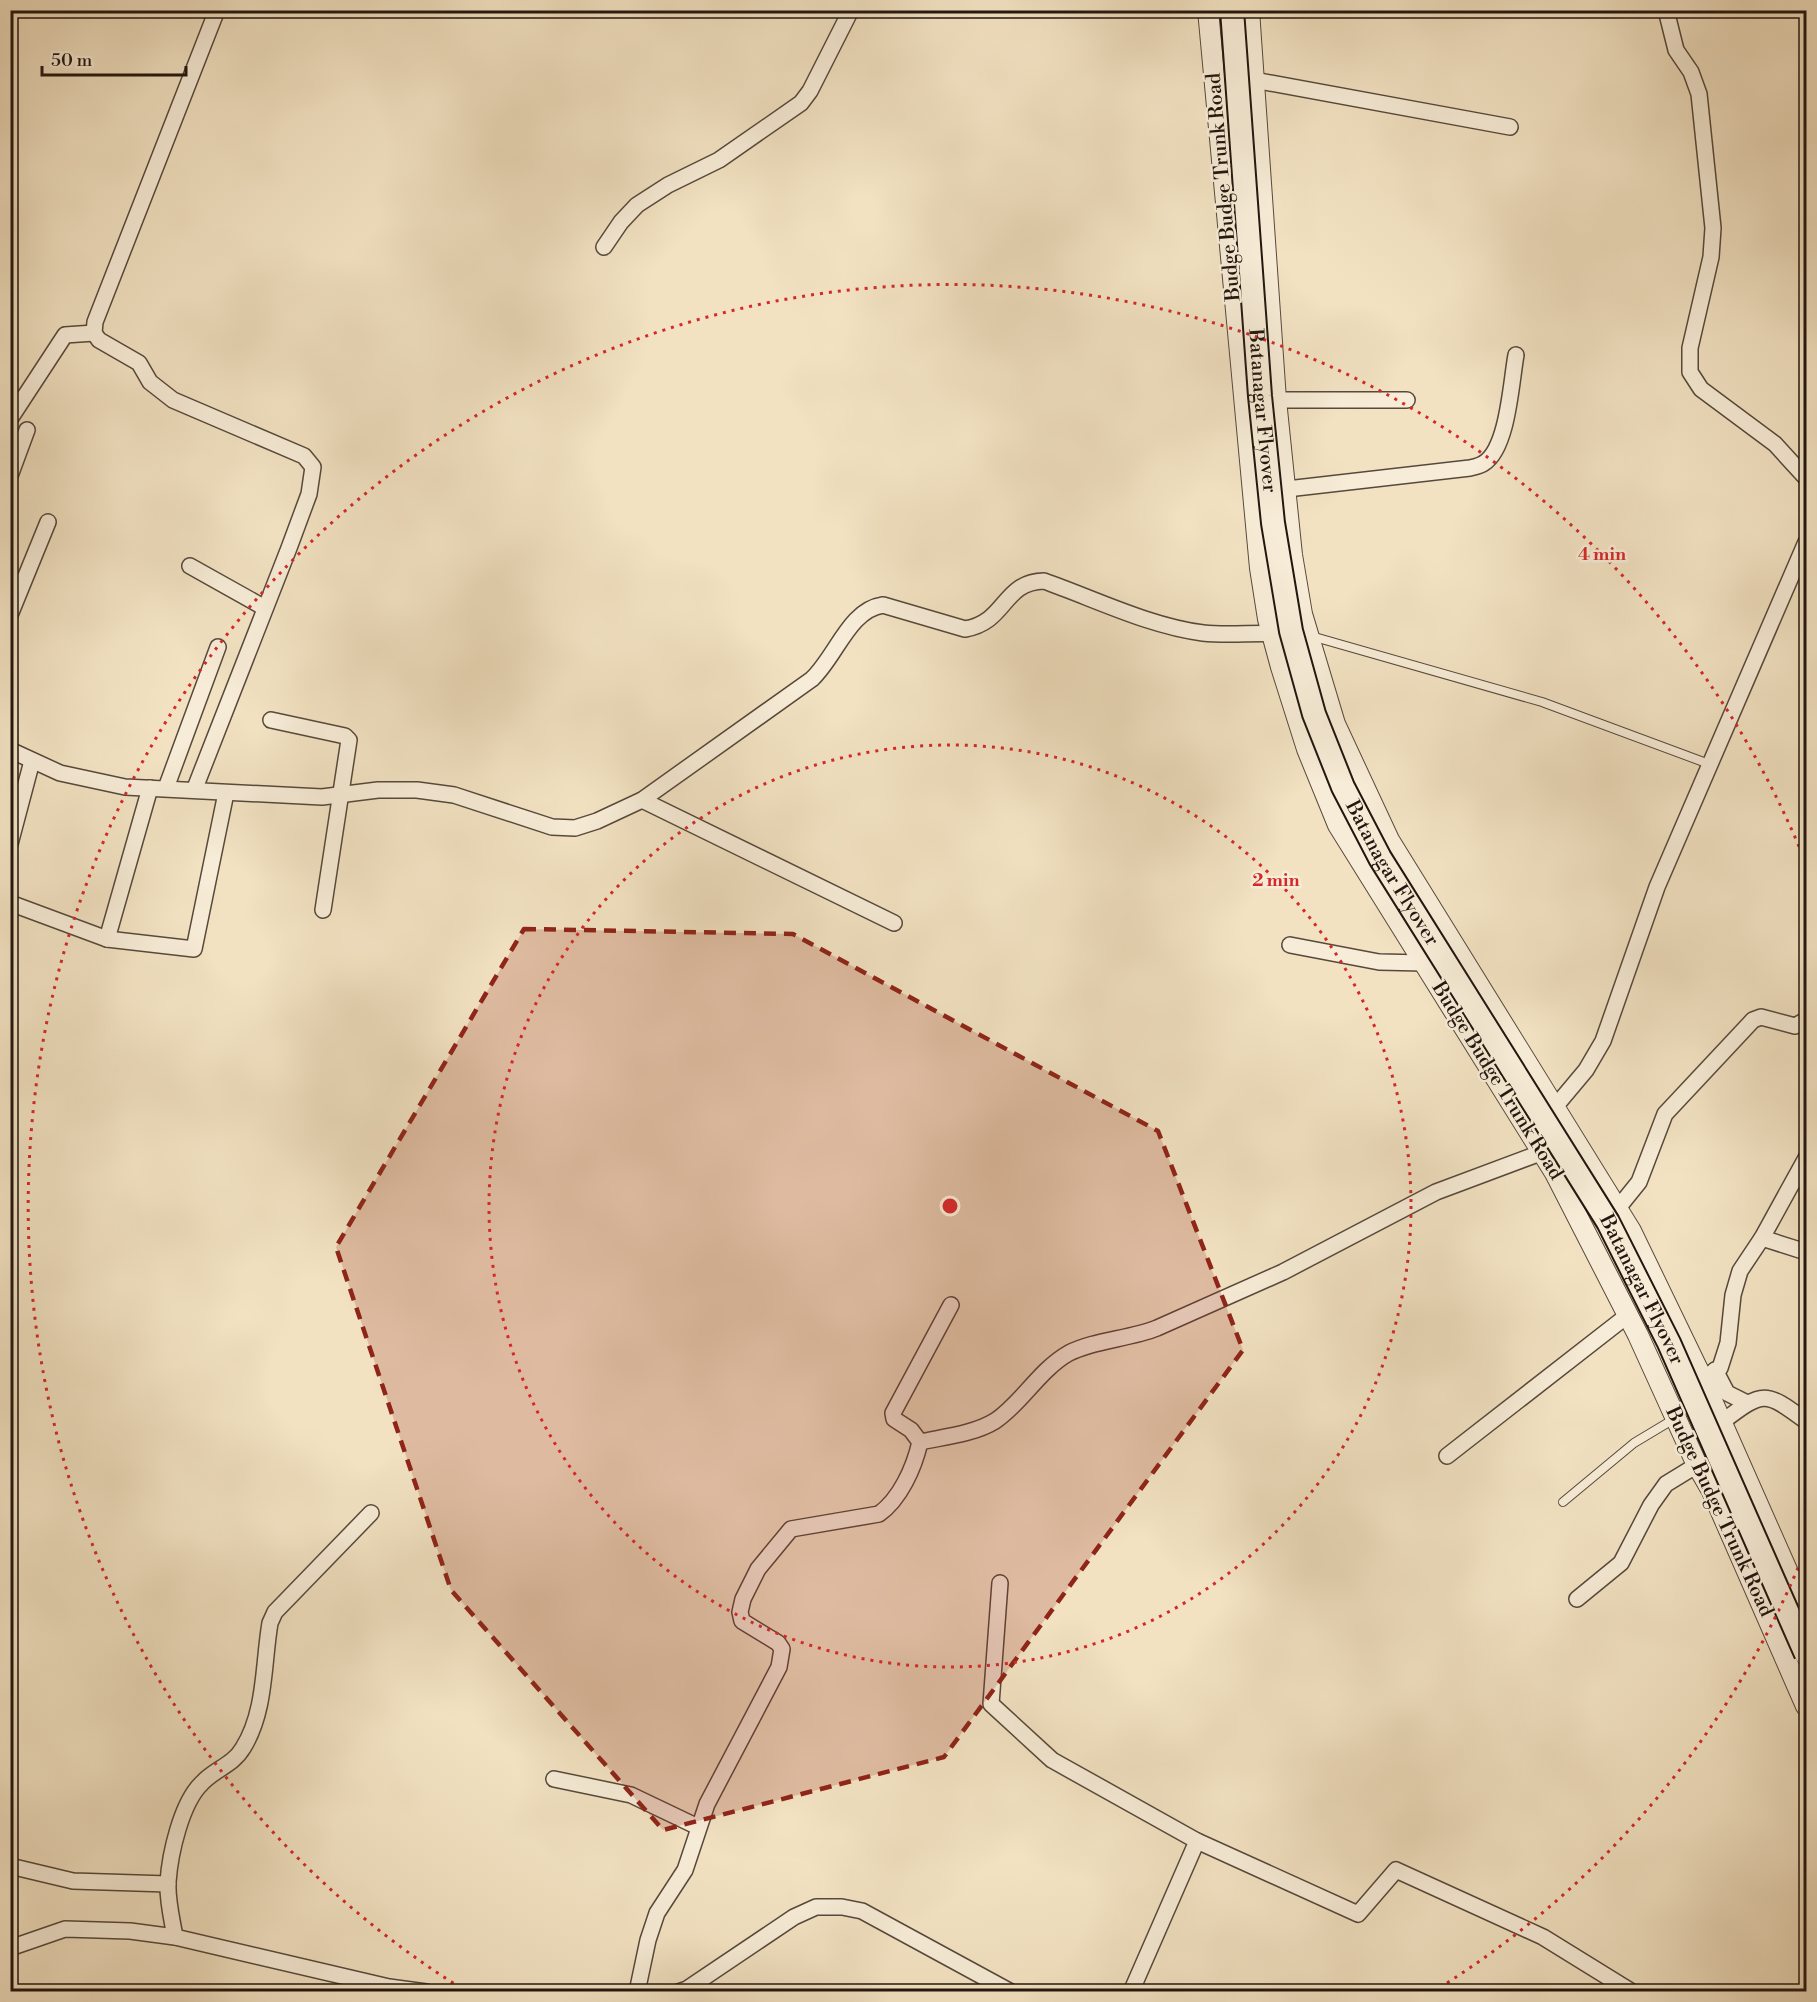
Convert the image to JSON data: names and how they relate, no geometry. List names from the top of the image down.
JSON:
{
  "streets": {
    "main road": ["Batanagar Flyover"],
    "street": ["Budge Budge Trunk Road"]
  },
  "scale_bar": "50 m",
  "rings": ["4 min", "2 min"]
}
